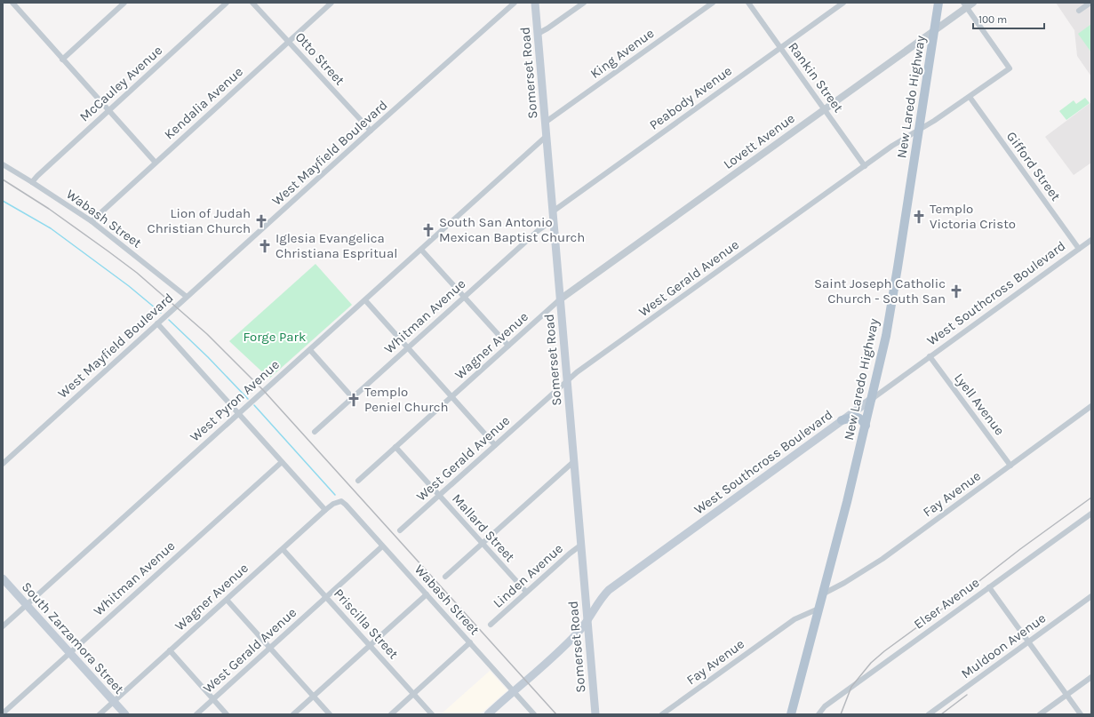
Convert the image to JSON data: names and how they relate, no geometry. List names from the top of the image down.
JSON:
{
  "streets": {
    "main road": [
      "Somerset Road",
      "New Laredo Highway",
      "West Southcross Boulevard",
      "South Zarzamora Street"
    ],
    "street": [
      "King Avenue",
      "Otto Street",
      "Rankin Street",
      "McCauley Avenue",
      "Peabody Avenue",
      "Kendalia Avenue",
      "Lovett Avenue",
      "West Mayfield Boulevard",
      "Gifford Street",
      "Wabash Street",
      "West Gerald Avenue",
      "Whitman Avenue",
      "Wagner Avenue",
      "West Pyron Avenue",
      "Lyell Avenue",
      "Fay Avenue",
      "Mallard Street",
      "Linden Avenue",
      "Elser Avenue",
      "Priscilla Street",
      "Muldoon Avenue"
    ]
  },
  "crossings": [
    ["King Avenue", "Somerset Road"],
    ["Otto Street", "Kendalia Avenue"],
    ["Otto Street", "West Mayfield Boulevard"],
    ["Somerset Road", "Peabody Avenue"],
    ["Somerset Road", "Lovett Avenue"],
    ["Somerset Road", "West Gerald Avenue"],
    ["Somerset Road", "West Southcross Boulevard"],
    ["Somerset Road", "Whitman Avenue"],
    ["Somerset Road", "Wagner Avenue"],
    ["Somerset Road", "West Pyron Avenue"],
    ["Somerset Road", "Linden Avenue"],
    ["Rankin Street", "Peabody Avenue"],
    ["Rankin Street", "Lovett Avenue"],
    ["Rankin Street", "West Gerald Avenue"],
    ["McCauley Avenue", "Wabash Street"],
    ["New Laredo Highway", "Lovett Avenue"],
    ["New Laredo Highway", "West Gerald Avenue"],
    ["New Laredo Highway", "West Southcross Boulevard"],
    ["New Laredo Highway", "Fay Avenue"],
    ["Kendalia Avenue", "Wabash Street"],
    ["Lovett Avenue", "West Gerald Avenue"],
    ["Lovett Avenue", "Wagner Avenue"],
    ["West Mayfield Boulevard", "Wabash Street"],
    ["Gifford Street", "West Gerald Avenue"],
    ["Gifford Street", "West Southcross Boulevard"],
    ["Wabash Street", "West Gerald Avenue"],
    ["Wabash Street", "West Southcross Boulevard"],
    ["Wabash Street", "Wagner Avenue"],
    ["West Gerald Avenue", "Mallard Street"],
    ["West Gerald Avenue", "Priscilla Street"],
    ["West Southcross Boulevard", "Lyell Avenue"],
    ["Whitman Avenue", "South Zarzamora Street"],
    ["Wagner Avenue", "Mallard Street"],
    ["Wagner Avenue", "Priscilla Street"],
    ["Wagner Avenue", "South Zarzamora Street"],
    ["West Pyron Avenue", "South Zarzamora Street"],
    ["Lyell Avenue", "Fay Avenue"],
    ["Mallard Street", "Linden Avenue"]
  ],
  "parks": ["Forge Park"],
  "places": {
    "church": [
      "Templo Victoria Cristo",
      "Lion of Judah Christian Church",
      "South San Antonio Mexican Baptist Church",
      "Iglesia Evangelica Christiana Espritual",
      "Saint Joseph Catholic Church - South San",
      "Templo Peniel Church"
    ]
  },
  "scale_bar": "100 m"
}
